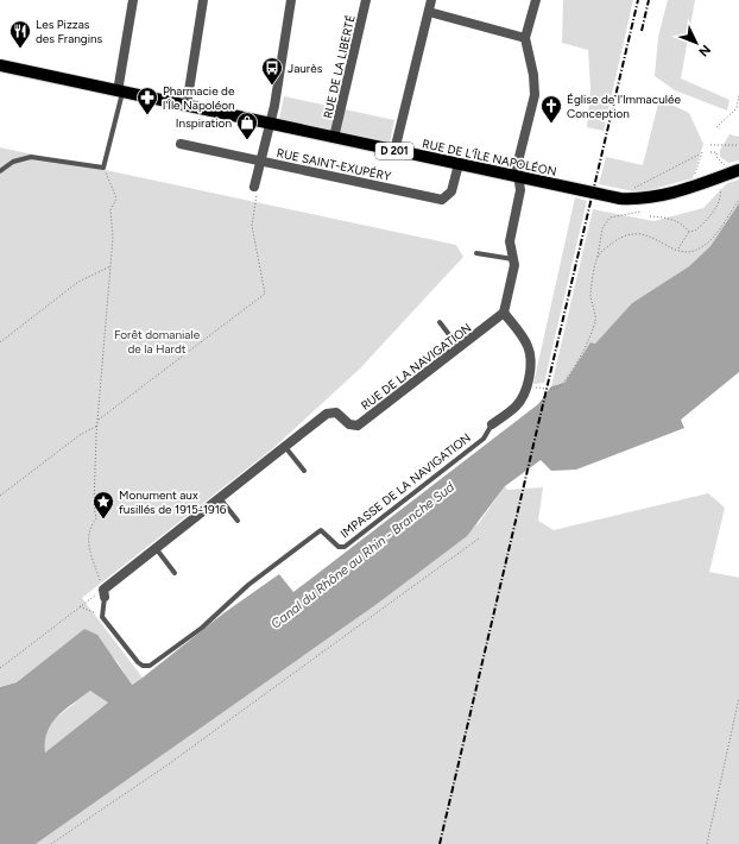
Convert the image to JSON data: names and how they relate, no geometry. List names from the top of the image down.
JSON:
{
  "streets": {
    "main road": ["D 201", "RUE DE L'ÎLE NAPOLÉON"],
    "street": [
      "RUE DE LA LIBERTÉ",
      "RUE SAINT-EXUPÉRY",
      "RUE DE LA NAVIGATION",
      "IMPASSE DE LA NAVIGATION"
    ]
  },
  "crossings": [
    ["RUE DE LA LIBERTÉ", "RUE DE L'ÎLE NAPOLÉON"],
    ["RUE DE L'ÎLE NAPOLÉON", "RUE SAINT-EXUPÉRY"],
    ["RUE DE LA NAVIGATION", "IMPASSE DE LA NAVIGATION"]
  ],
  "water": ["Canal du Rhône au Rhin - Branche Sud"],
  "parks": ["Forêt domaniale de la Hardt"],
  "places": {
    "restaurant": ["Les Pizzas des Frangins"],
    "bus stop": ["Jaurès"],
    "pharmacy": ["Pharmacie de l'Île Napoléon"],
    "church": ["Église de l'Immaculée Conception"],
    "shop": ["Inspiration"],
    "place": ["Monument aux fusillés de 1915-1916"]
  },
  "north": "bottom right"
}
